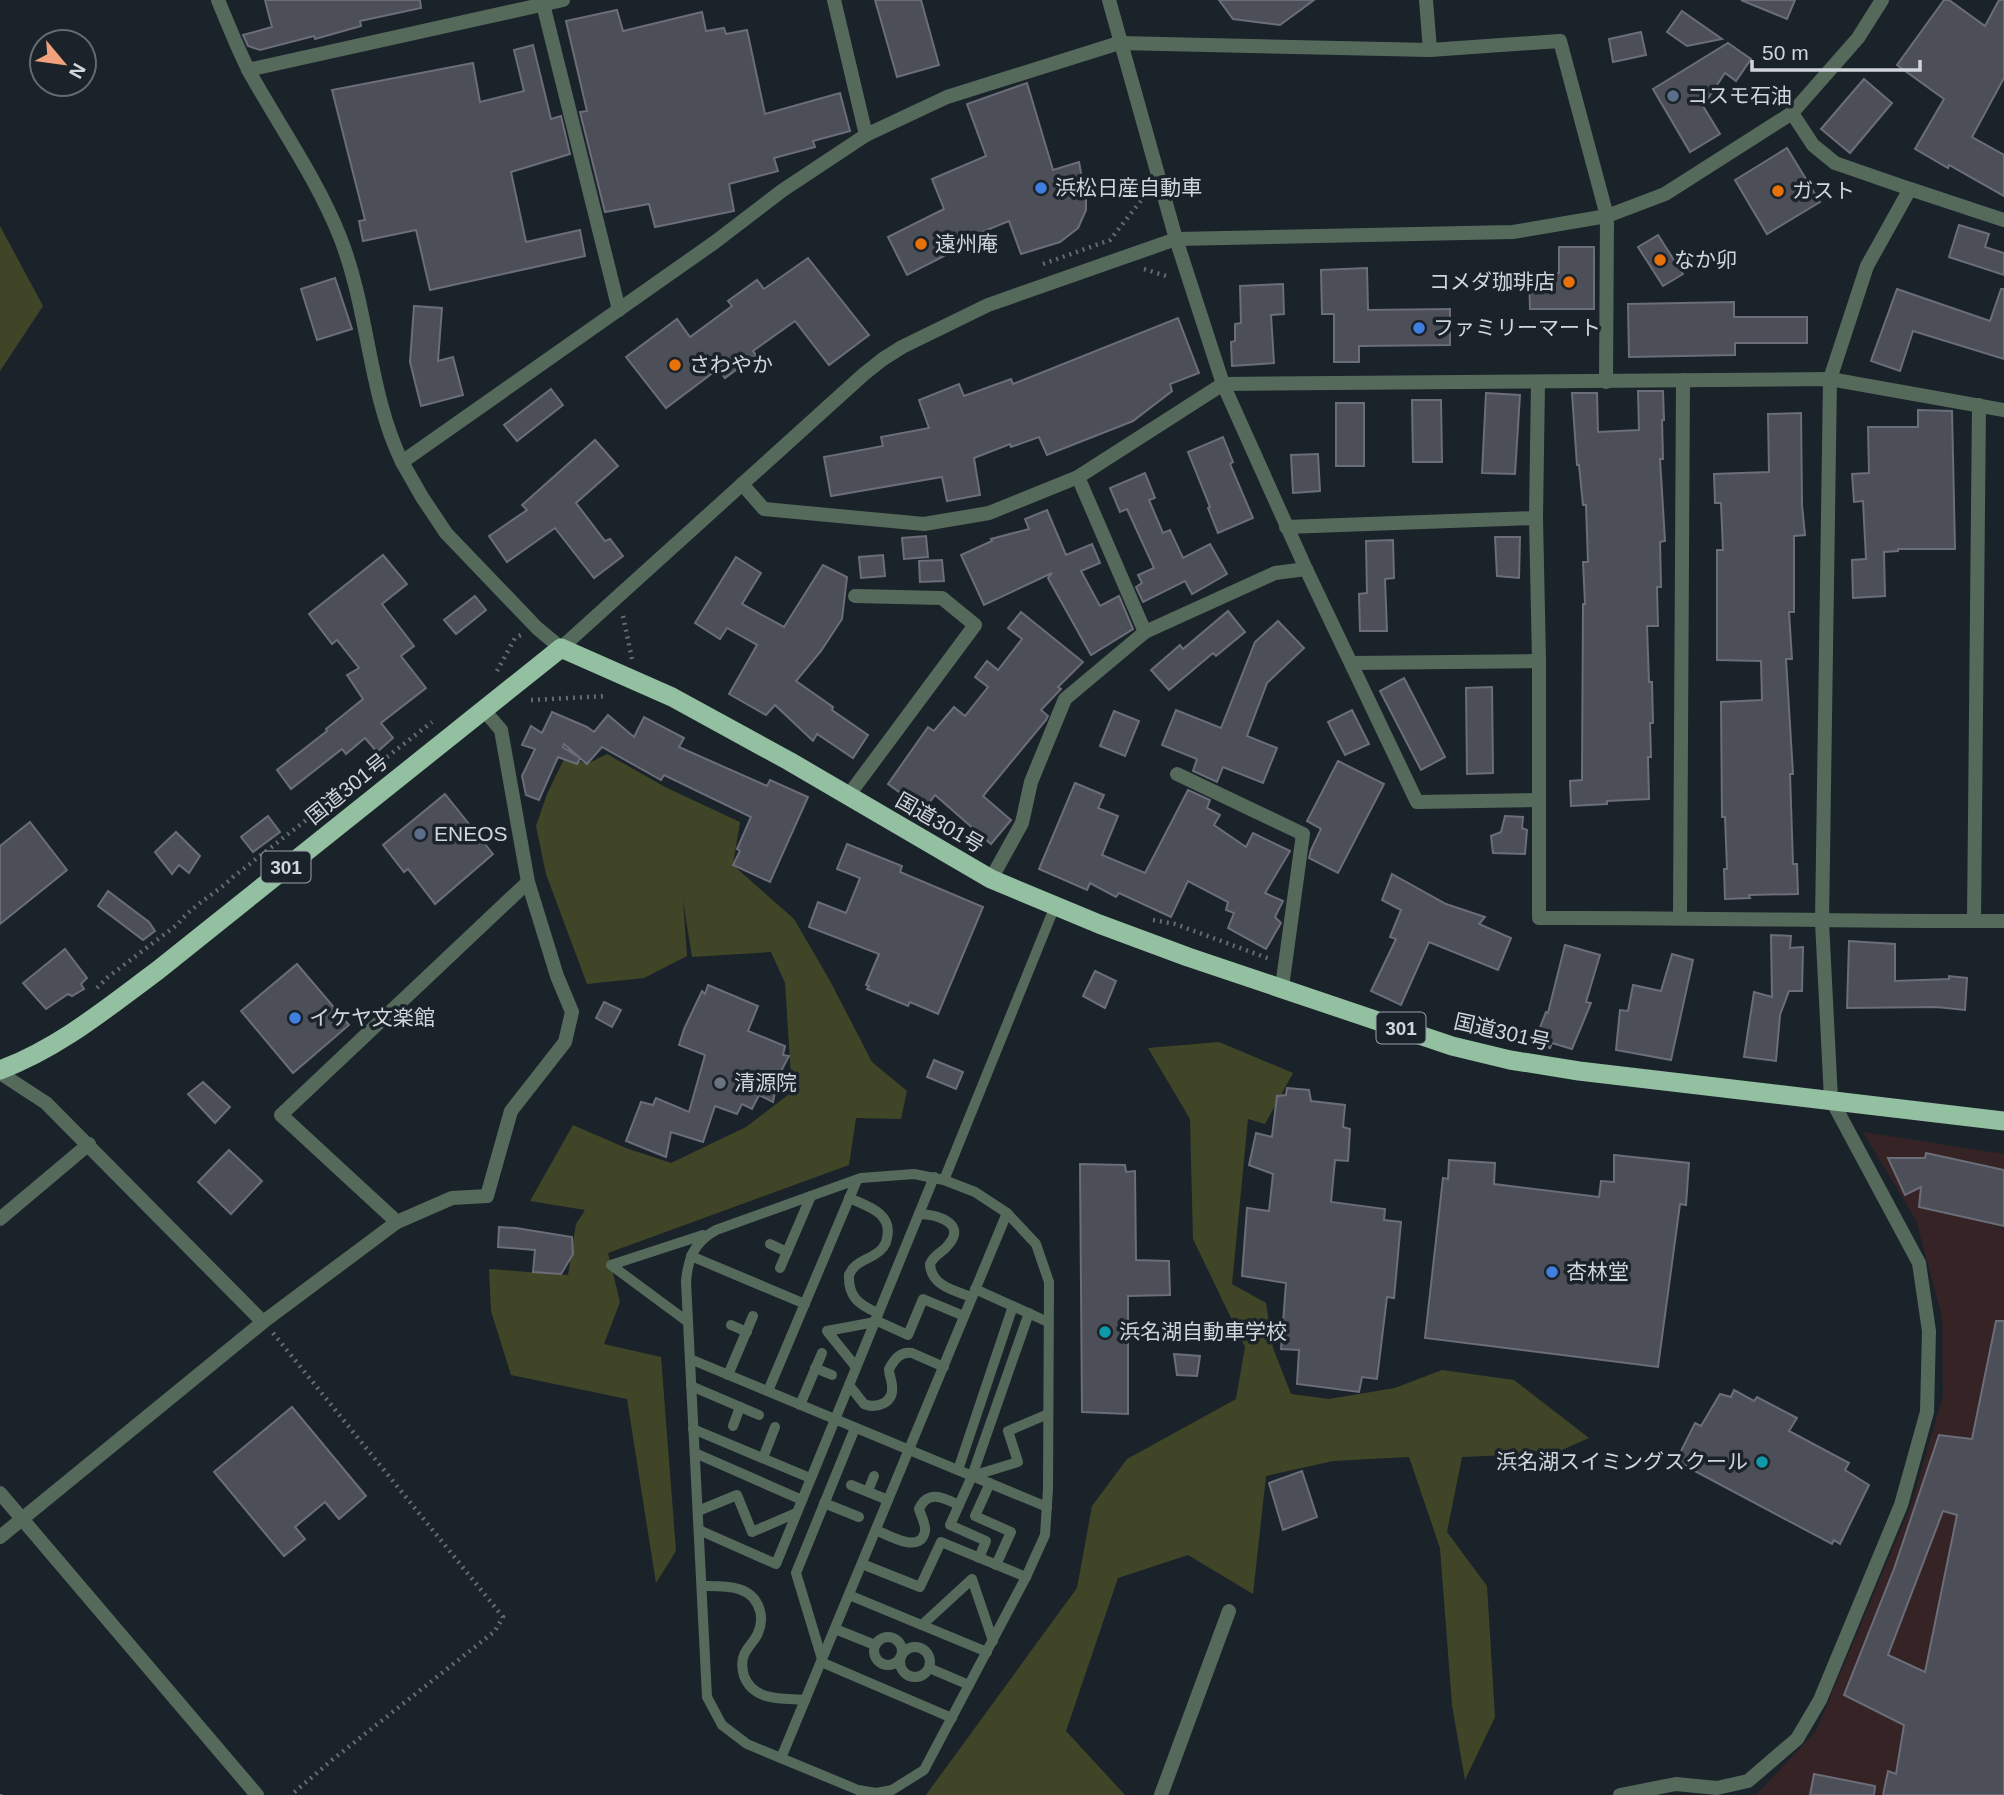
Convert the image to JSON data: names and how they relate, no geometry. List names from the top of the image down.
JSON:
{
  "streets": {
    "highway": ["国道301号", "301"]
  },
  "places": [
    "コスモ石油",
    "浜松日産自動車",
    "ガスト",
    "遠州庵",
    "なか卯",
    "コメダ珈琲店",
    "ファミリーマート",
    "さわやか",
    "ENEOS",
    "イケヤ文楽館",
    "清源院",
    "杏林堂",
    "浜名湖自動車学校",
    "浜名湖スイミングスクール"
  ],
  "scale_bar": "50 m",
  "north": "bottom right"
}
